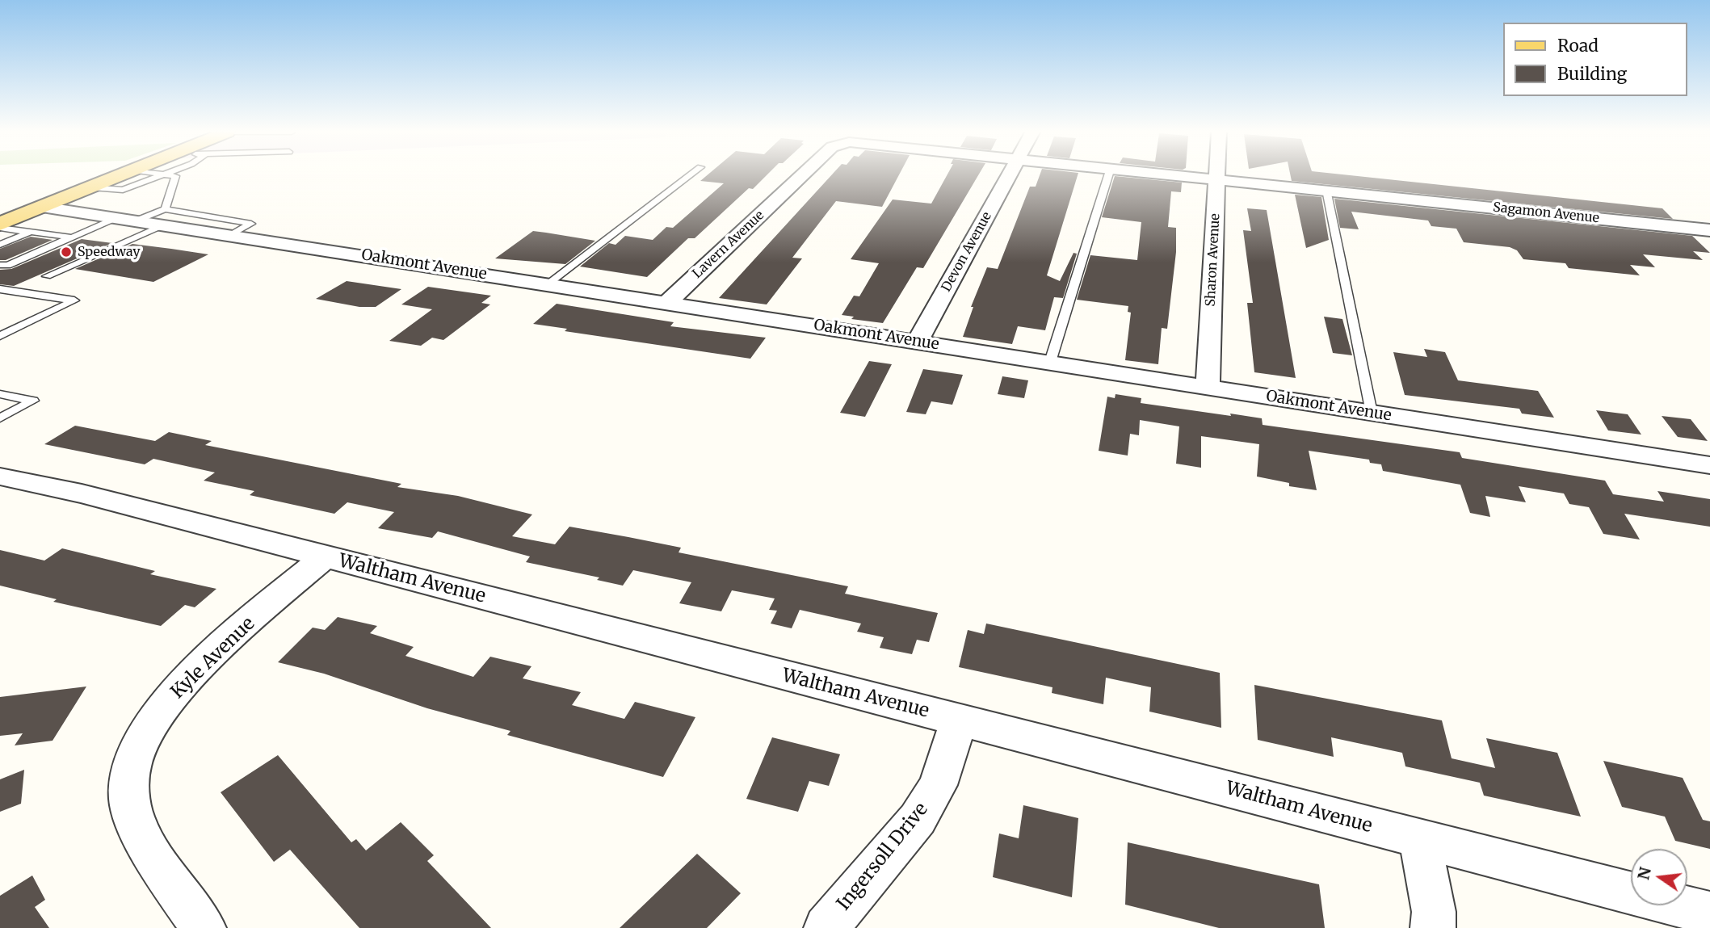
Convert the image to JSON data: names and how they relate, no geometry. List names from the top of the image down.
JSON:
{
  "streets": {
    "street": [
      "Sagamon Avenue",
      "Lavern Avenue",
      "Devon Avenue",
      "Sharon Avenue",
      "Oakmont Avenue",
      "Waltham Avenue",
      "Kyle Avenue",
      "Ingersoll Drive"
    ]
  },
  "crossings": [
    ["Sagamon Avenue", "Sharon Avenue"],
    ["Lavern Avenue", "Oakmont Avenue"],
    ["Devon Avenue", "Oakmont Avenue"],
    ["Sharon Avenue", "Oakmont Avenue"],
    ["Waltham Avenue", "Kyle Avenue"],
    ["Waltham Avenue", "Ingersoll Drive"]
  ],
  "places": ["Speedway"],
  "legend": ["Road", "Building"],
  "north": "left"
}
